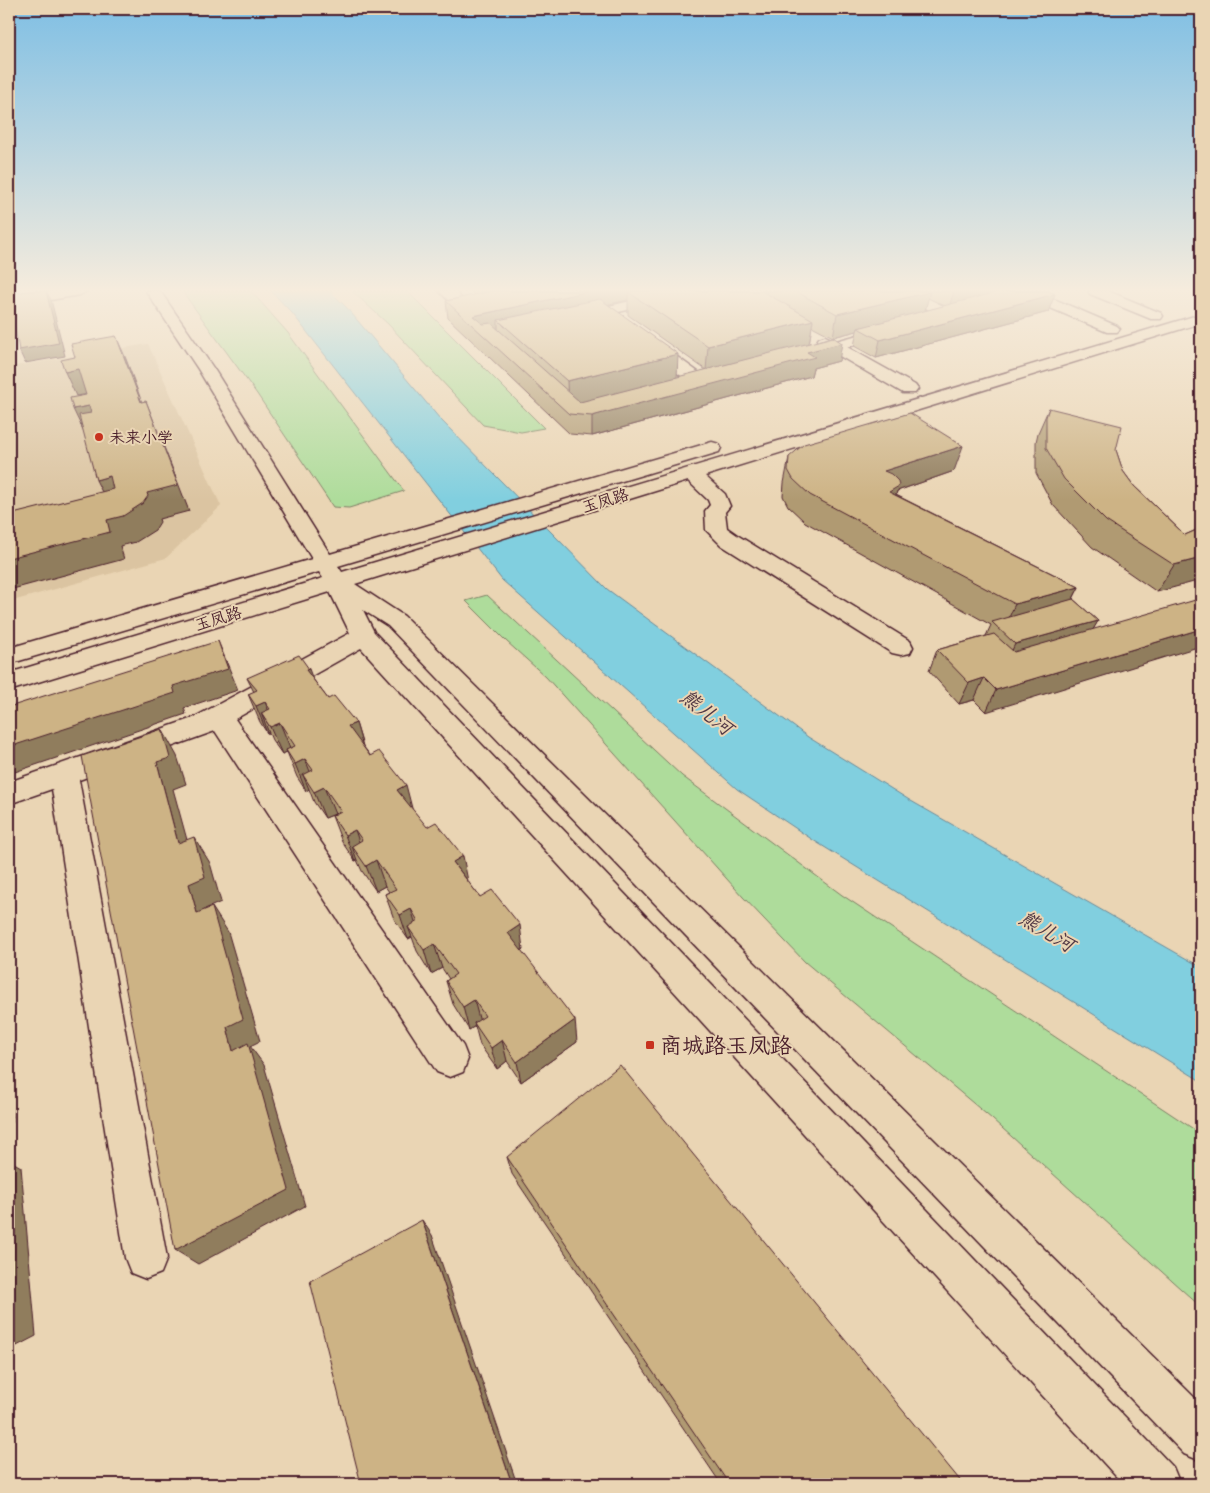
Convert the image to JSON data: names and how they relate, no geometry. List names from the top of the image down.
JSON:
{
  "streets": {
    "street": ["玉凤路"]
  },
  "water": ["熊儿河"],
  "places": {
    "other": ["未来小学"],
    "transit": ["商城路玉凤路"]
  }
}
